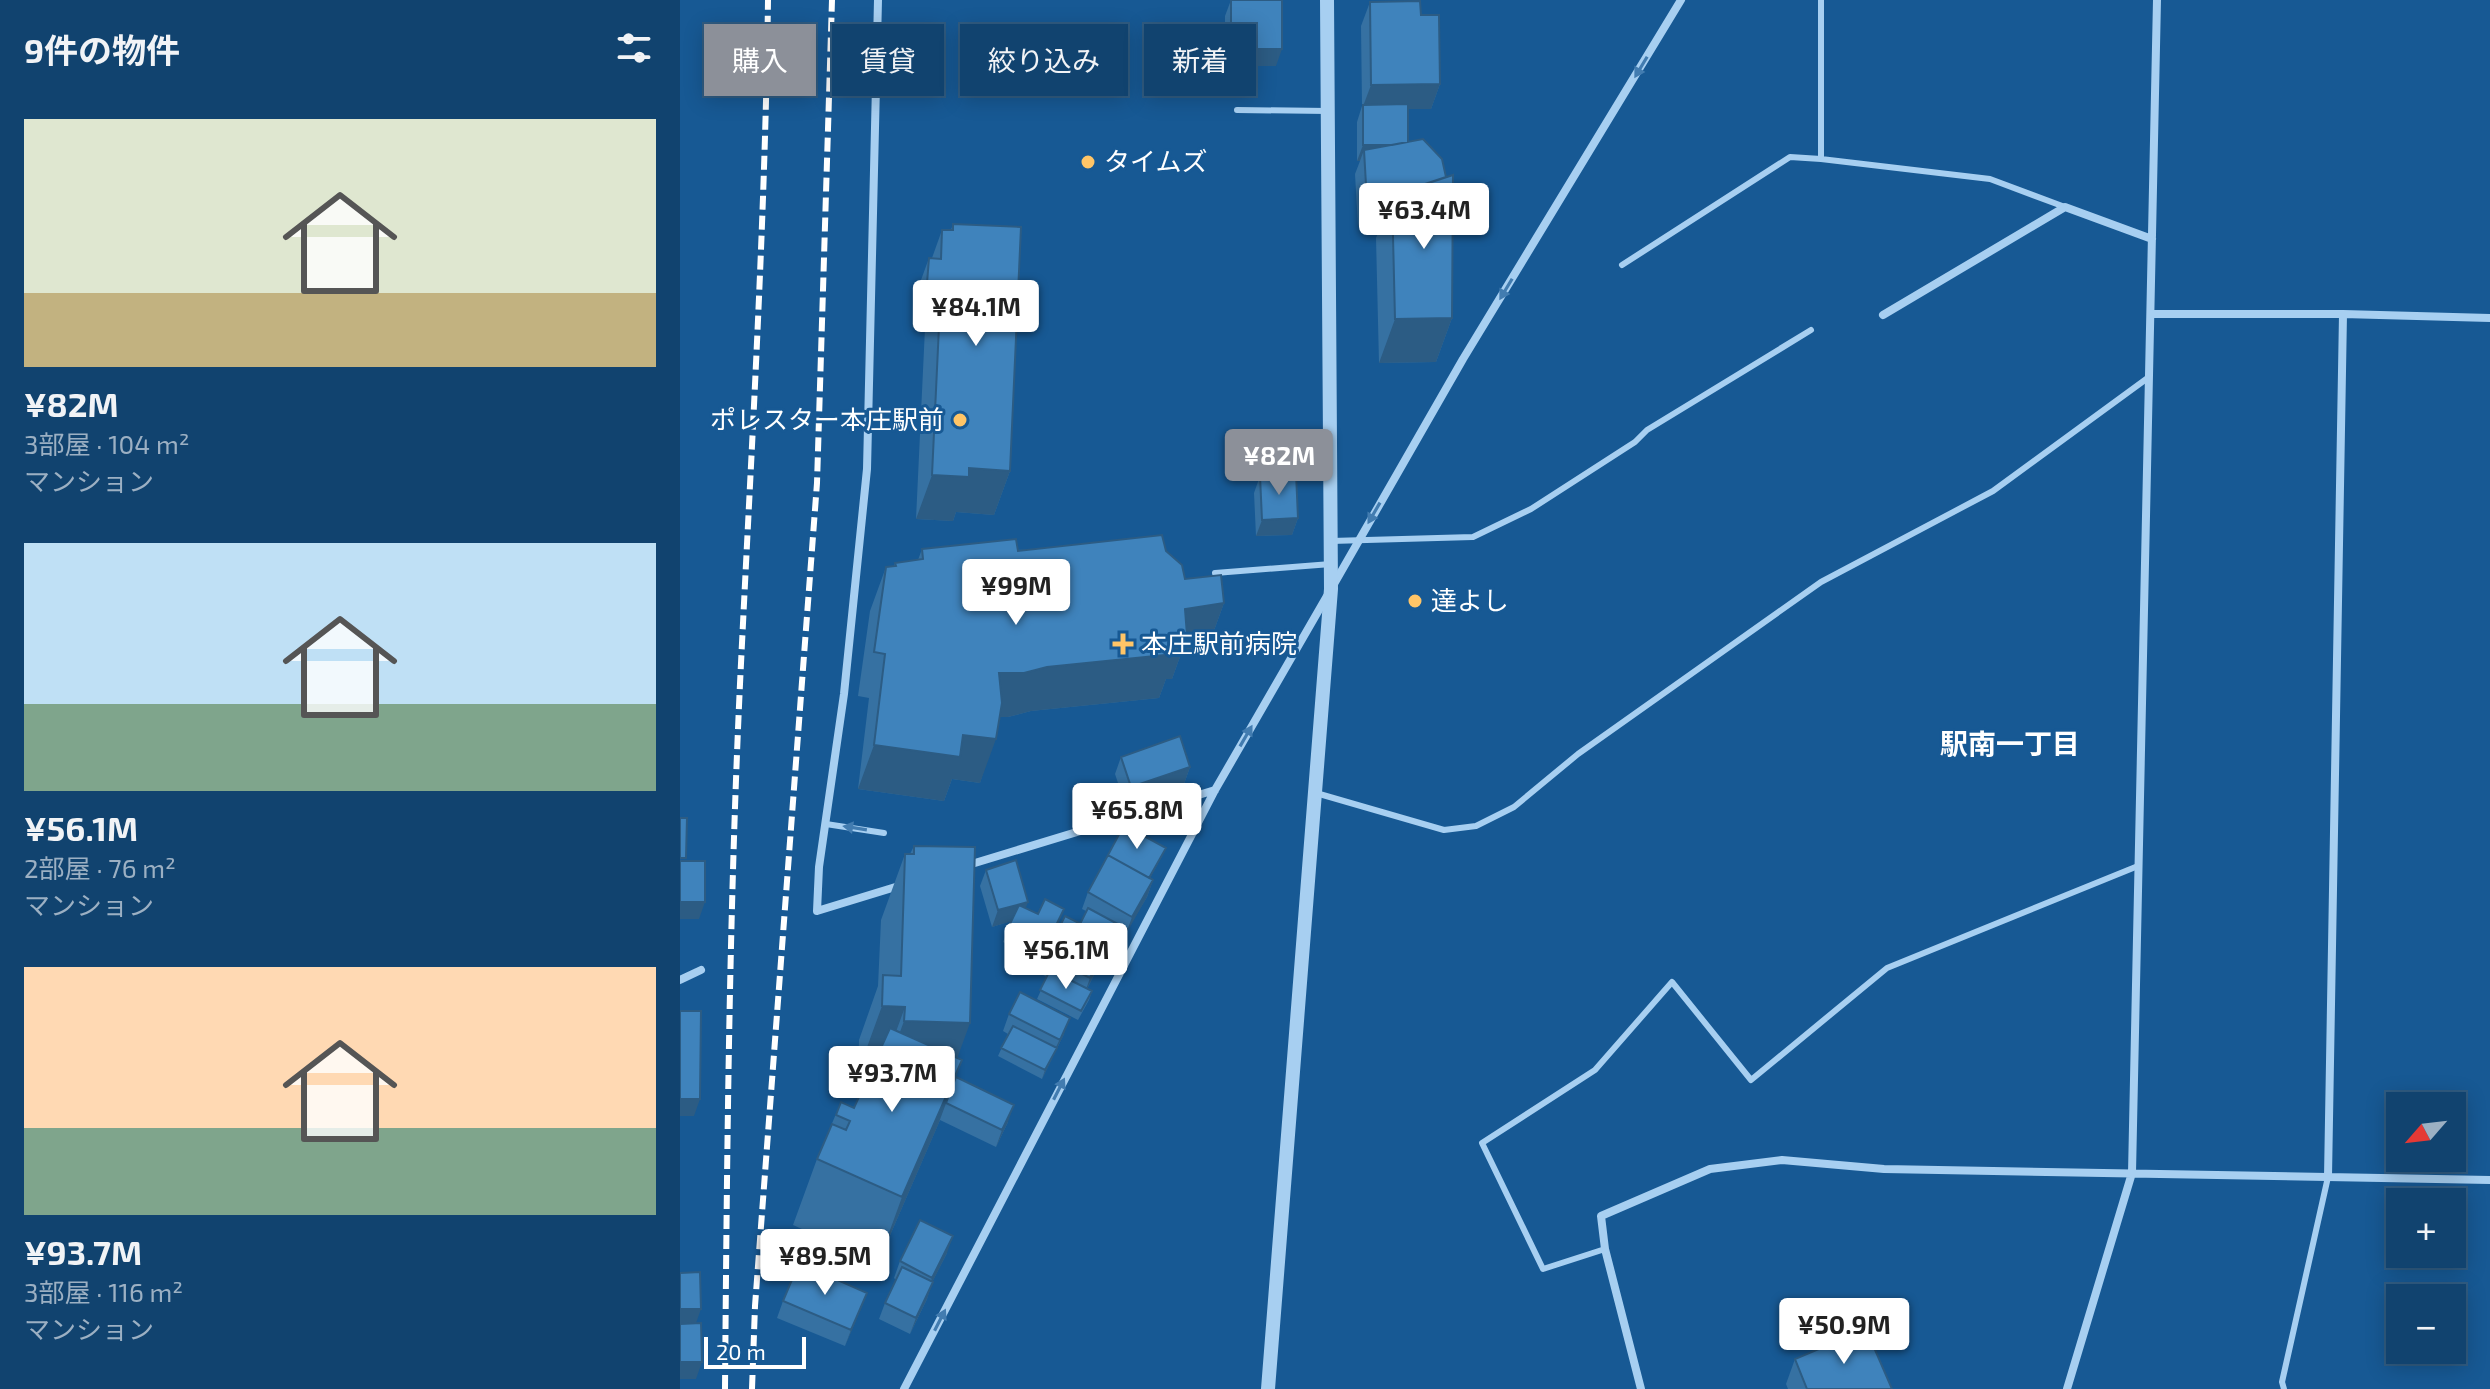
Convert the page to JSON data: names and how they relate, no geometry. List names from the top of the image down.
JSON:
{
  "districts": ["駅南一丁目"],
  "places": {
    "other": ["タイムズ", "ポレスター本庄駅前", "達よし"],
    "health": ["本庄駅前病院"]
  },
  "scale_bar": "20 m",
  "north": "bottom left",
  "page": {
    "heading": "9件の物件",
    "chip": [
      "購入",
      "賃貸",
      "絞り込み",
      "新着"
    ],
    "list": [
      {
        "name": "¥82M",
        "note": "3部屋 · 104 m² · マンション"
      },
      {
        "name": "¥56.1M",
        "note": "2部屋 · 76 m² · マンション"
      },
      {
        "name": "¥93.7M",
        "note": "3部屋 · 116 m² · マンション"
      }
    ],
    "price": [
      "¥63.4M",
      "¥84.1M",
      "¥82M",
      "¥99M",
      "¥65.8M",
      "¥56.1M",
      "¥93.7M",
      "¥89.5M",
      "¥50.9M"
    ],
    "map_buttons": ["+", "−"],
    "scale": "20 m"
  }
}
